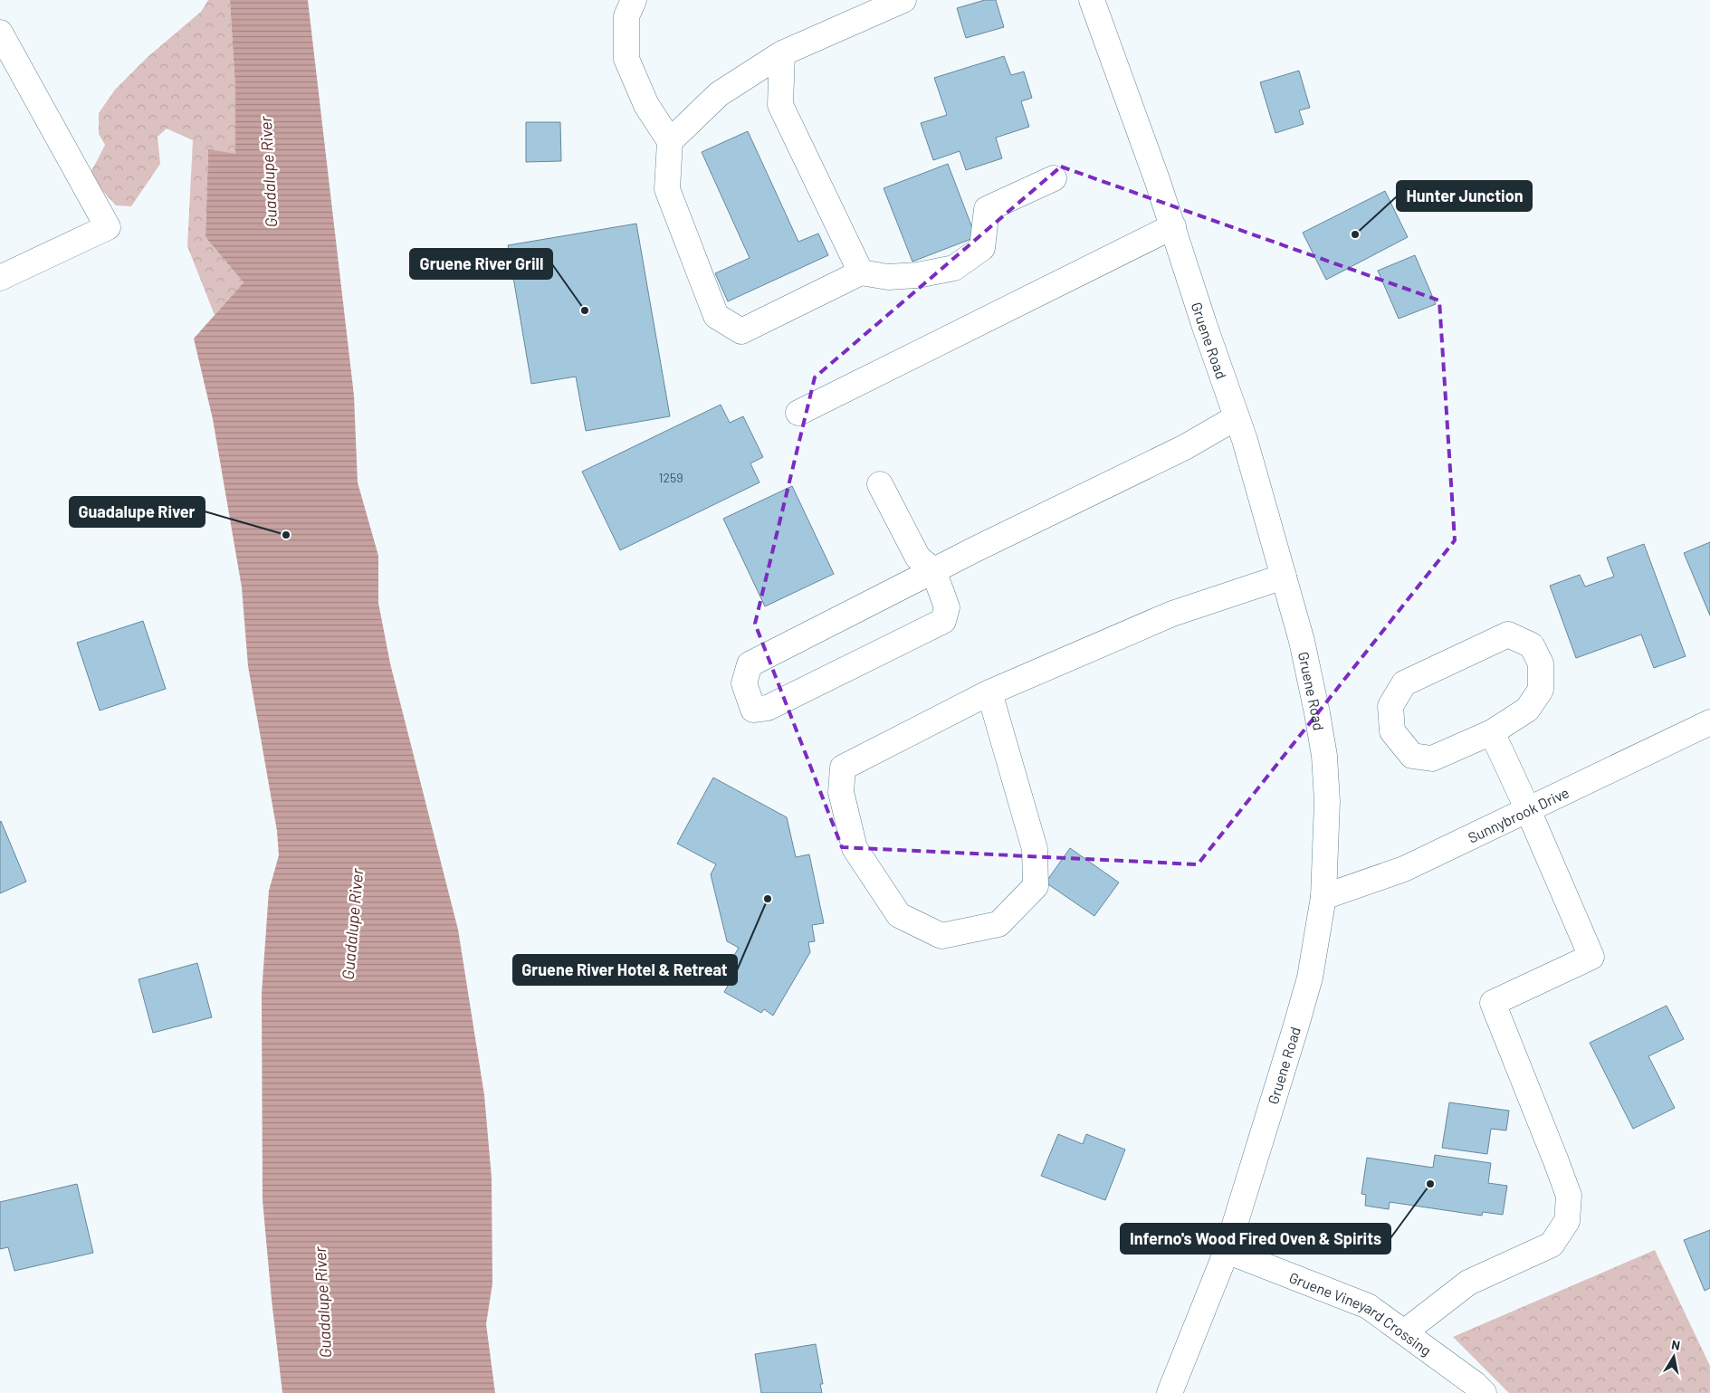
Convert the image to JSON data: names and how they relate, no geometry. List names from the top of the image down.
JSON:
{
  "streets": {
    "street": ["Gruene Road", "Sunnybrook Drive", "Gruene Vineyard Crossing"]
  },
  "crossings": [
    ["Gruene Road", "Sunnybrook Drive"],
    ["Gruene Road", "Gruene Vineyard Crossing"]
  ],
  "water": ["Guadalupe River"],
  "places": [
    "Hunter Junction",
    "Gruene River Grill",
    "Guadalupe River",
    "Gruene River Hotel & Retreat",
    "Inferno's Wood Fired Oven & Spirits"
  ],
  "house_numbers": ["1259"],
  "north": "top"
}
